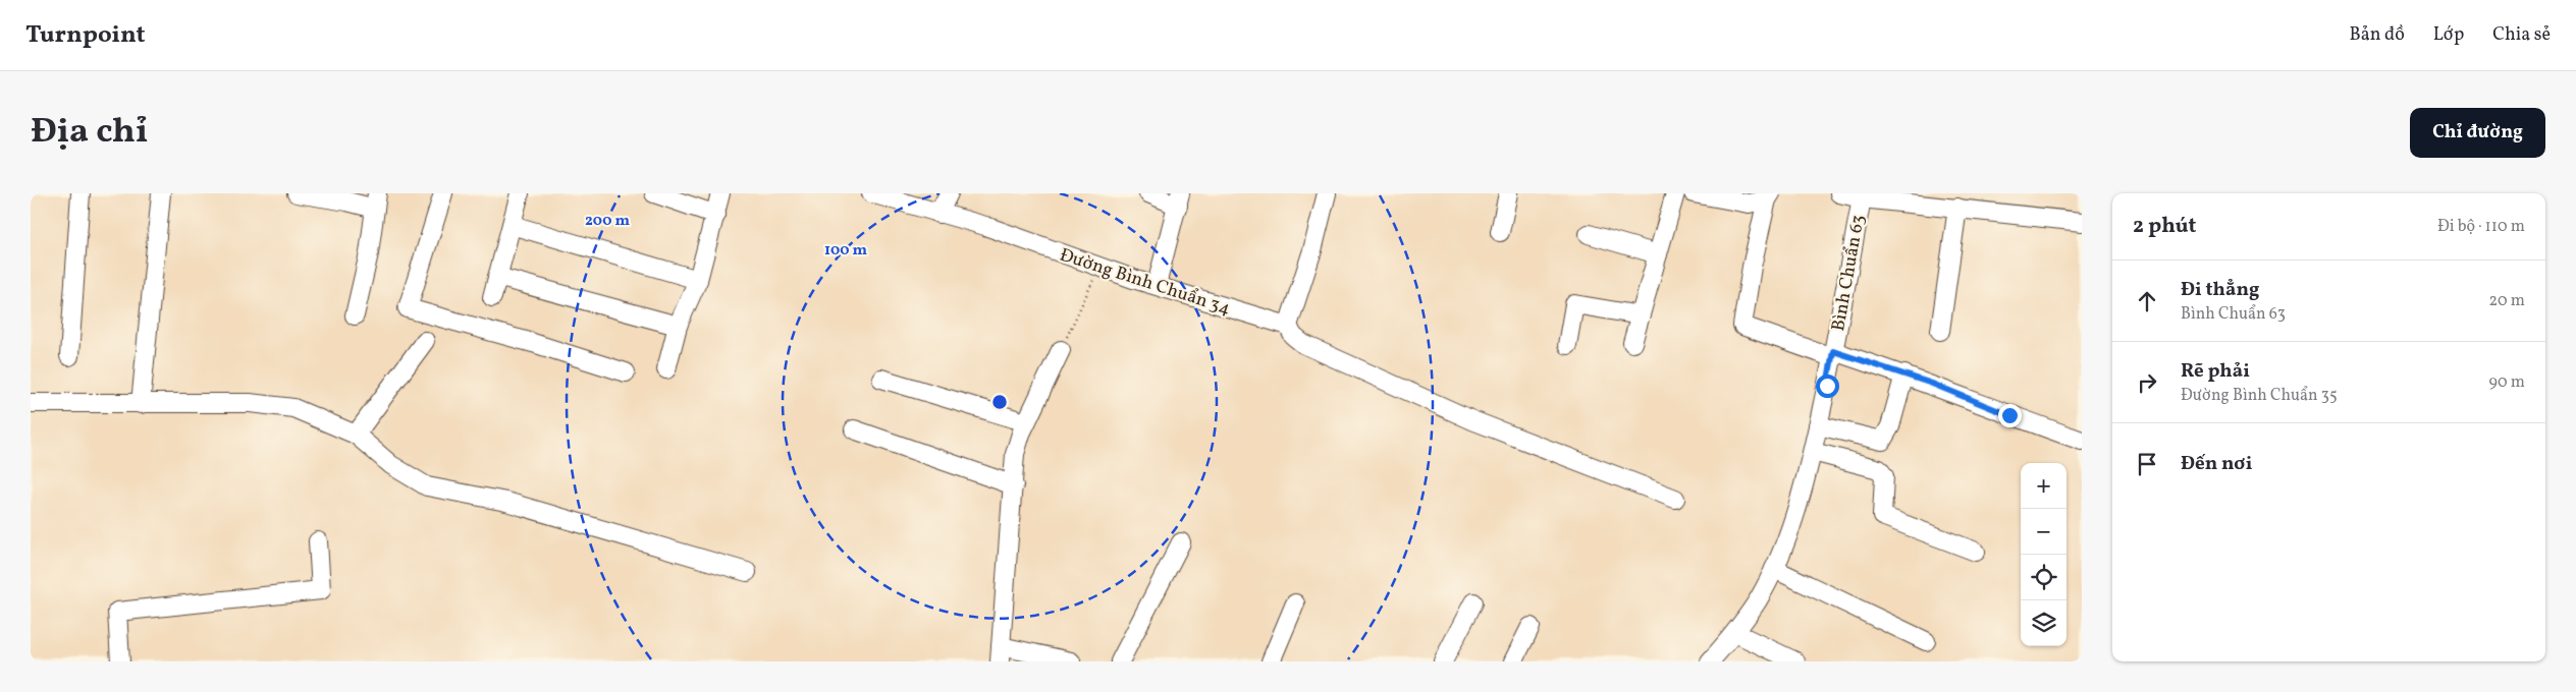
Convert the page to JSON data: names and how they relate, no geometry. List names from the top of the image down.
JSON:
{
  "streets": {
    "street": ["Bình Chuẩn 63", "Đường Bình Chuẩn 34"]
  },
  "page": {
    "header": "Turnpoint",
    "nav": ["Bản đồ", "Lớp", "Chia sẻ"],
    "title": "Địa chỉ",
    "buttons": "Chỉ đường",
    "heading": ["2 phút", "Đi bộ · 110 m"],
    "list": [
      ["Đi thẳng", "Bình Chuẩn 63", "20 m"],
      ["Rẽ phải", "Đường Bình Chuẩn 35", "90 m"],
      "Đến nơi"
    ],
    "map_buttons": ["+", "−"]
  },
  "rings": ["200 m", "100 m"]
}
